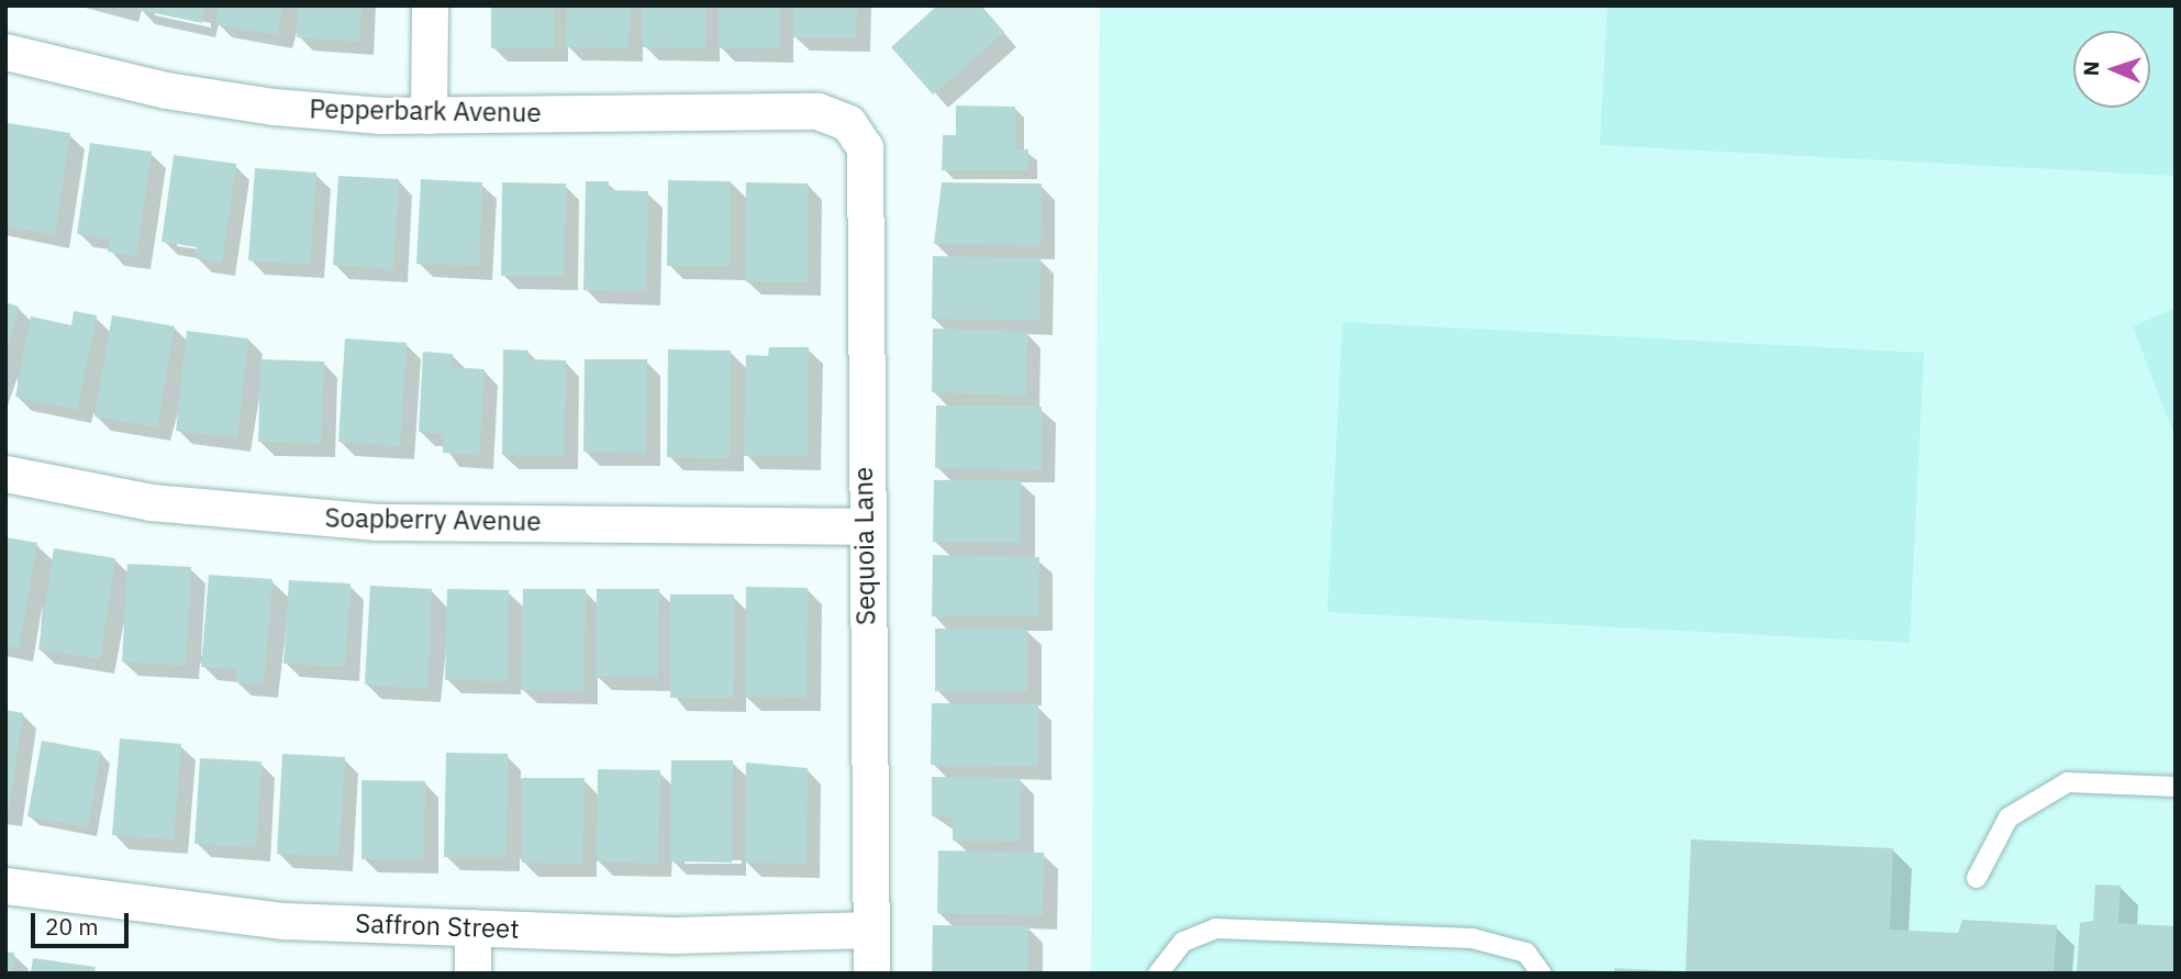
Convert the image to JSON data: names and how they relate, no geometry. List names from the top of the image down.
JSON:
{
  "streets": {
    "street": [
      "Pepperbark Avenue",
      "Soapberry Avenue",
      "Sequoia Lane",
      "Saffron Street"
    ]
  },
  "crossings": [
    ["Pepperbark Avenue", "Sequoia Lane"],
    ["Soapberry Avenue", "Sequoia Lane"],
    ["Sequoia Lane", "Saffron Street"]
  ],
  "scale_bar": "20 m",
  "north": "left"
}
